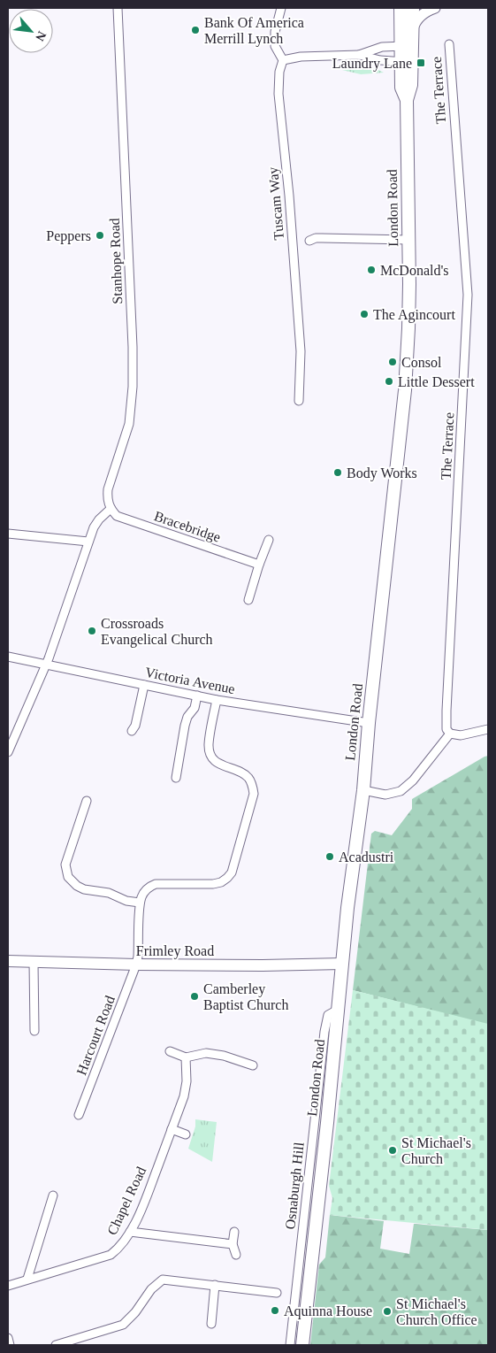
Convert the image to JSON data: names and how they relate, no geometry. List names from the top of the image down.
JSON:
{
  "streets": {
    "main road": ["London Road", "Frimley Road"],
    "street": [
      "The Terrace",
      "Tuscam Way",
      "Stanhope Road",
      "Bracebridge",
      "Victoria Avenue",
      "Harcourt Road",
      "Osnaburgh Hill",
      "Chapel Road"
    ]
  },
  "crossings": [
    ["London Road", "Victoria Avenue"],
    ["London Road", "Frimley Road"],
    ["London Road", "Osnaburgh Hill"],
    ["Stanhope Road", "Bracebridge"],
    ["Frimley Road", "Harcourt Road"]
  ],
  "places": {
    "other": [
      "Bank Of America Merrill Lynch",
      "Peppers",
      "McDonald's",
      "The Agincourt",
      "Consol",
      "Little Dessert",
      "Body Works",
      "Crossroads Evangelical Church",
      "Acadustri",
      "Camberley Baptist Church",
      "St Michael's Church",
      "Aquinna House",
      "St Michael's Church Office"
    ],
    "transit": ["Laundry Lane"]
  },
  "north": "bottom right"
}
